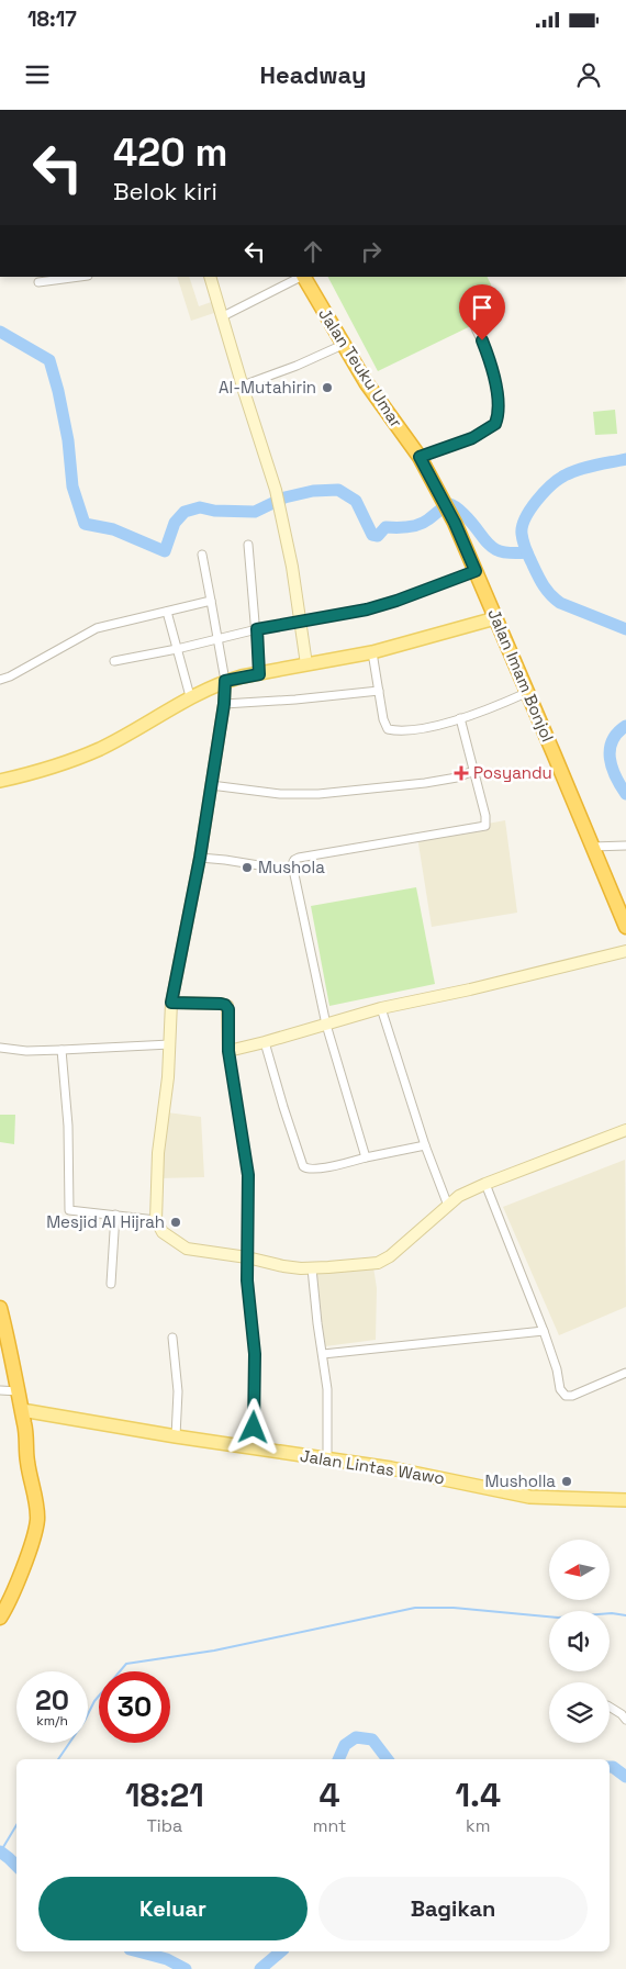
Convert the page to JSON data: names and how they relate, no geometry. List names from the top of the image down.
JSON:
{
  "streets": {
    "highway": ["Jalan Teuku Umar", "Jalan Imam Bonjol"],
    "main road": ["Jalan Lintas Wawo"]
  },
  "crossings": [
    ["Jalan Teuku Umar", "Jalan Imam Bonjol"]
  ],
  "places": {
    "other": [
      "Al-Mutahirin",
      "Mushola",
      "Mesjid Al Hijrah",
      "Musholla"
    ],
    "health": ["Posyandu"]
  },
  "north": "left",
  "page": {
    "status": "18:17",
    "header": "Headway",
    "turn": ["420 m", "Belok kiri"],
    "speed": "20 km/h",
    "limit": "30",
    "eta": [
      "18:21",
      "Tiba",
      "4",
      "mnt",
      "1.4",
      "km"
    ],
    "buttons": ["Keluar", "Bagikan"]
  }
}
